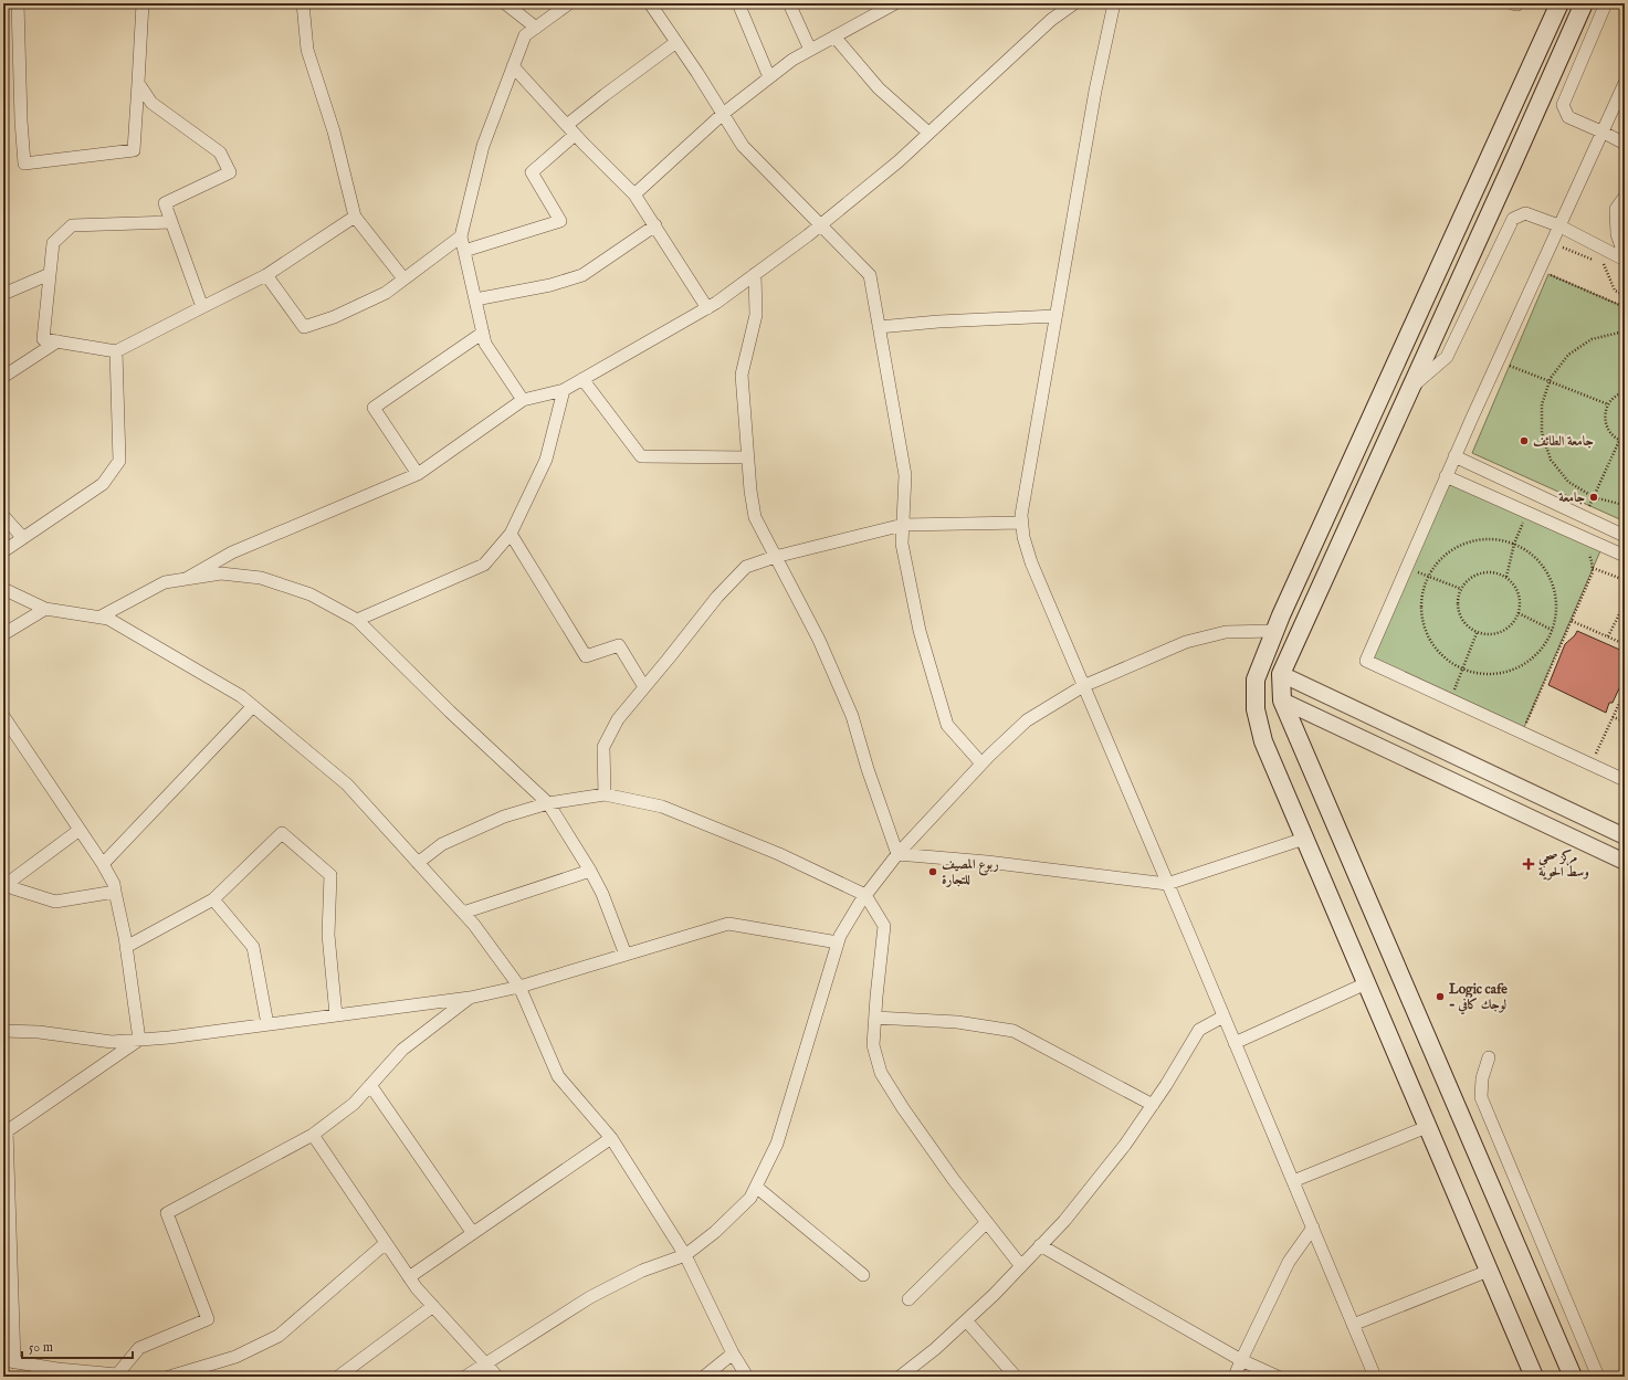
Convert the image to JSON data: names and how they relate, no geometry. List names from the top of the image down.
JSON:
{
  "places": {
    "other": [
      "جامعة الطائف",
      "جامعة",
      "ربوع المصيف للتجارة",
      "Logic cafe - لوجك كافي"
    ],
    "health": ["مركز صحي وسط الحوية"]
  },
  "scale_bar": "50 m"
}
